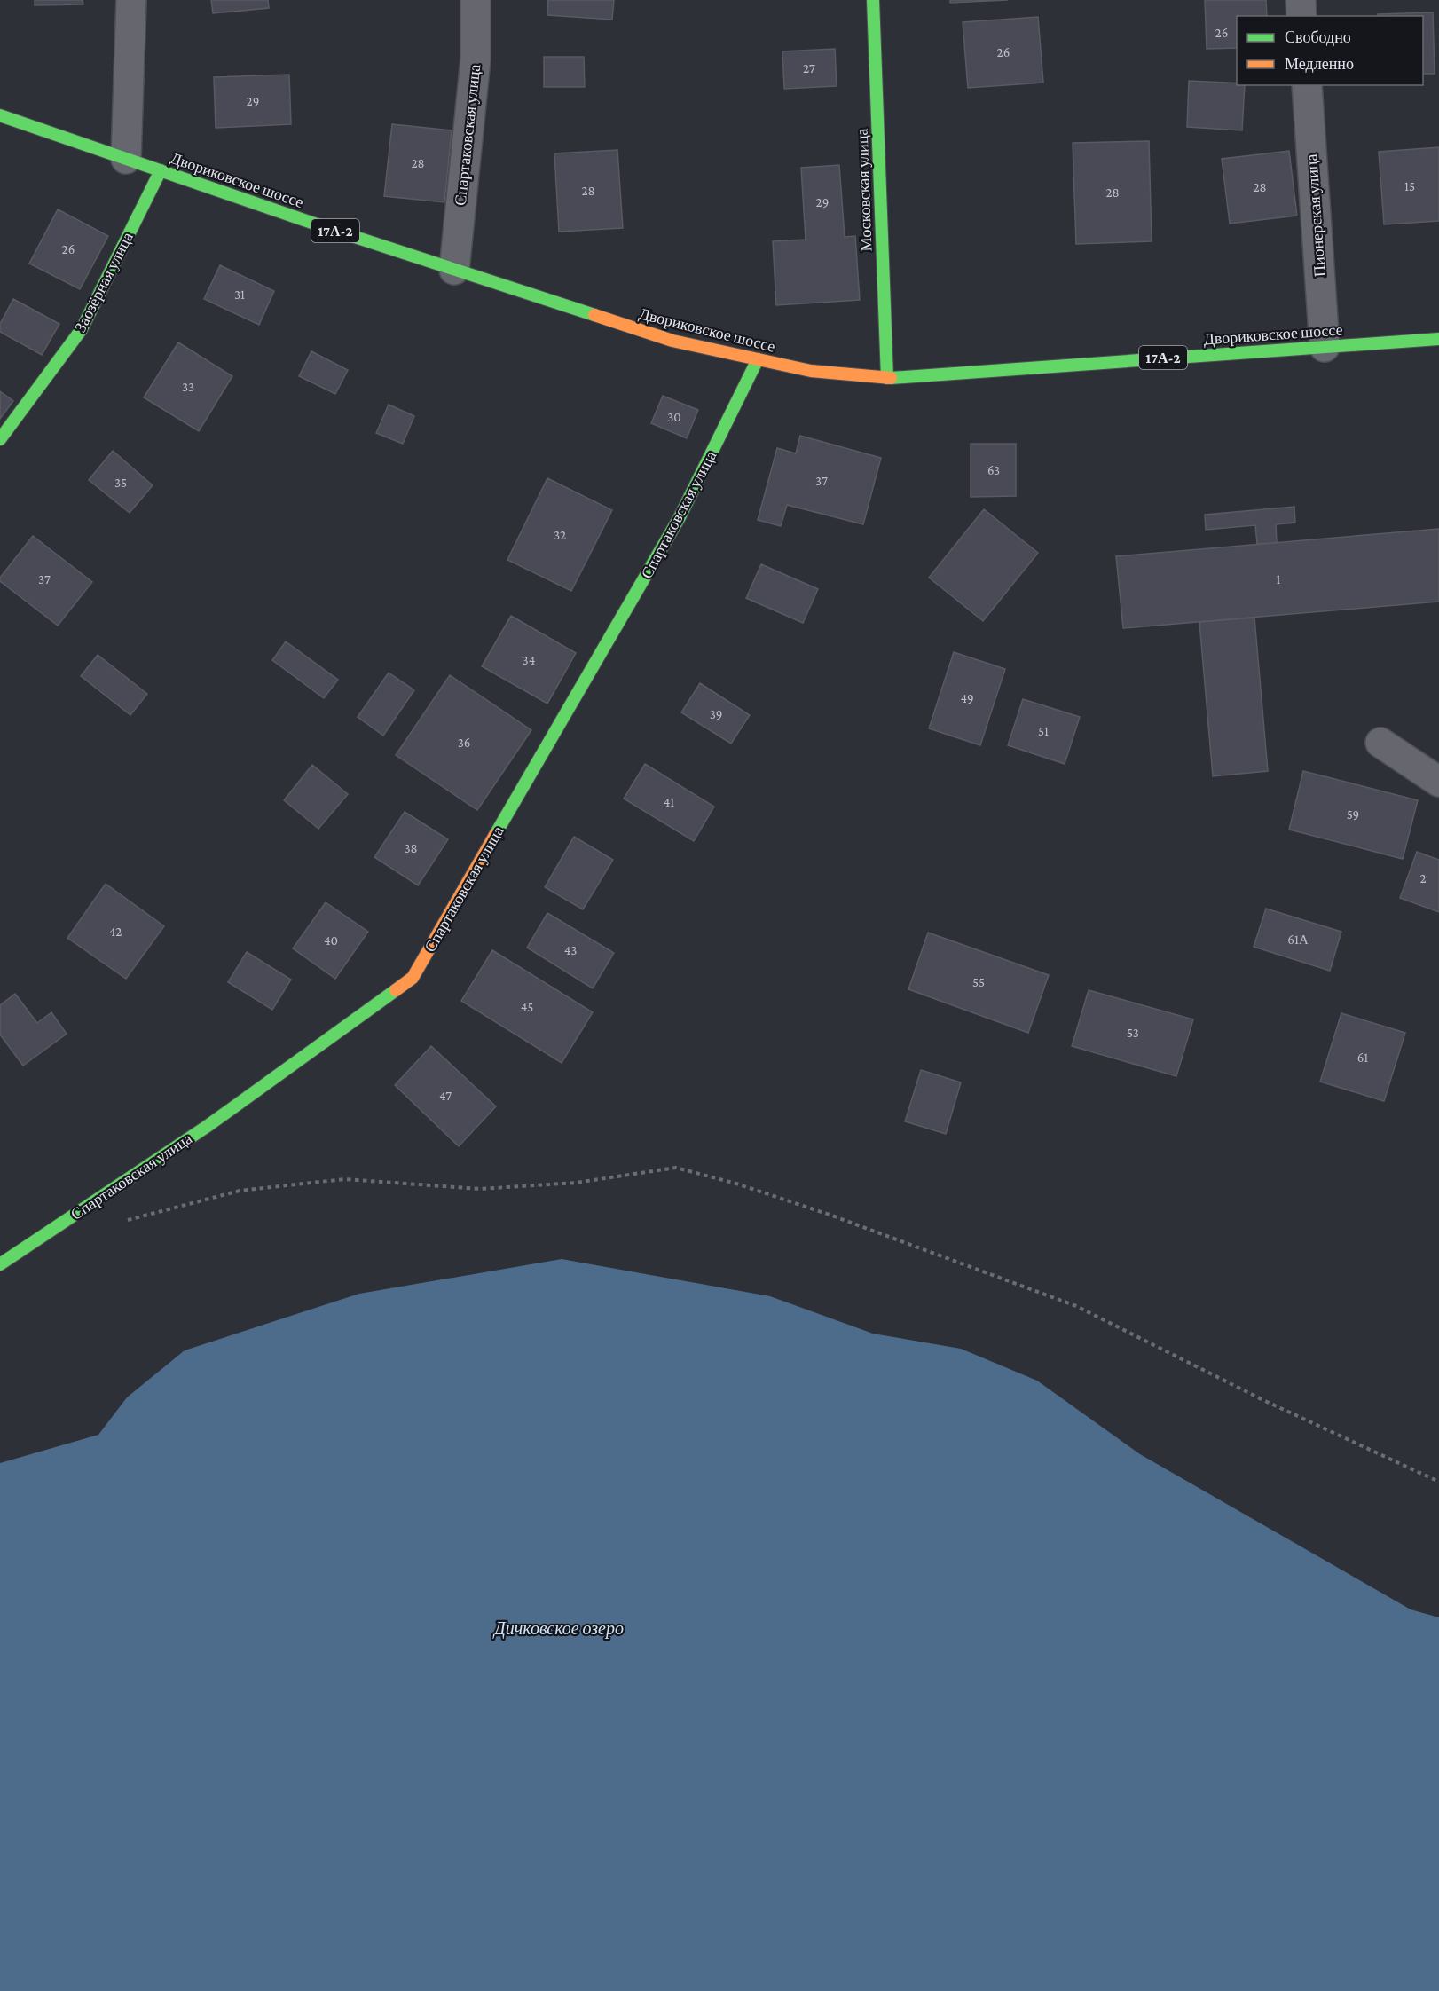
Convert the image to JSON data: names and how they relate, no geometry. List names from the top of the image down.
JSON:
{
  "streets": {
    "street": [
      "Спартаковская улица",
      "Двориковское шоссе",
      "Московская улица",
      "Пионерская улица",
      "17А-2",
      "Заозёрная улица"
    ]
  },
  "crossings": [
    ["Спартаковская улица", "Двориковское шоссе"],
    ["Двориковское шоссе", "Московская улица"],
    ["Двориковское шоссе", "Пионерская улица"],
    ["Двориковское шоссе", "Заозёрная улица"]
  ],
  "water": ["Дичковское озеро"],
  "house_numbers": [
    "26",
    "26",
    "27",
    "29",
    "28",
    "15",
    "28",
    "28",
    "28",
    "29",
    "26",
    "31",
    "33",
    "30",
    "63",
    "37",
    "35",
    "32",
    "37",
    "1",
    "34",
    "49",
    "39",
    "51",
    "36",
    "41",
    "59",
    "38",
    "2",
    "42",
    "61А",
    "40",
    "43",
    "55",
    "45",
    "53",
    "61",
    "47"
  ],
  "legend": ["Свободно", "Медленно"]
}
